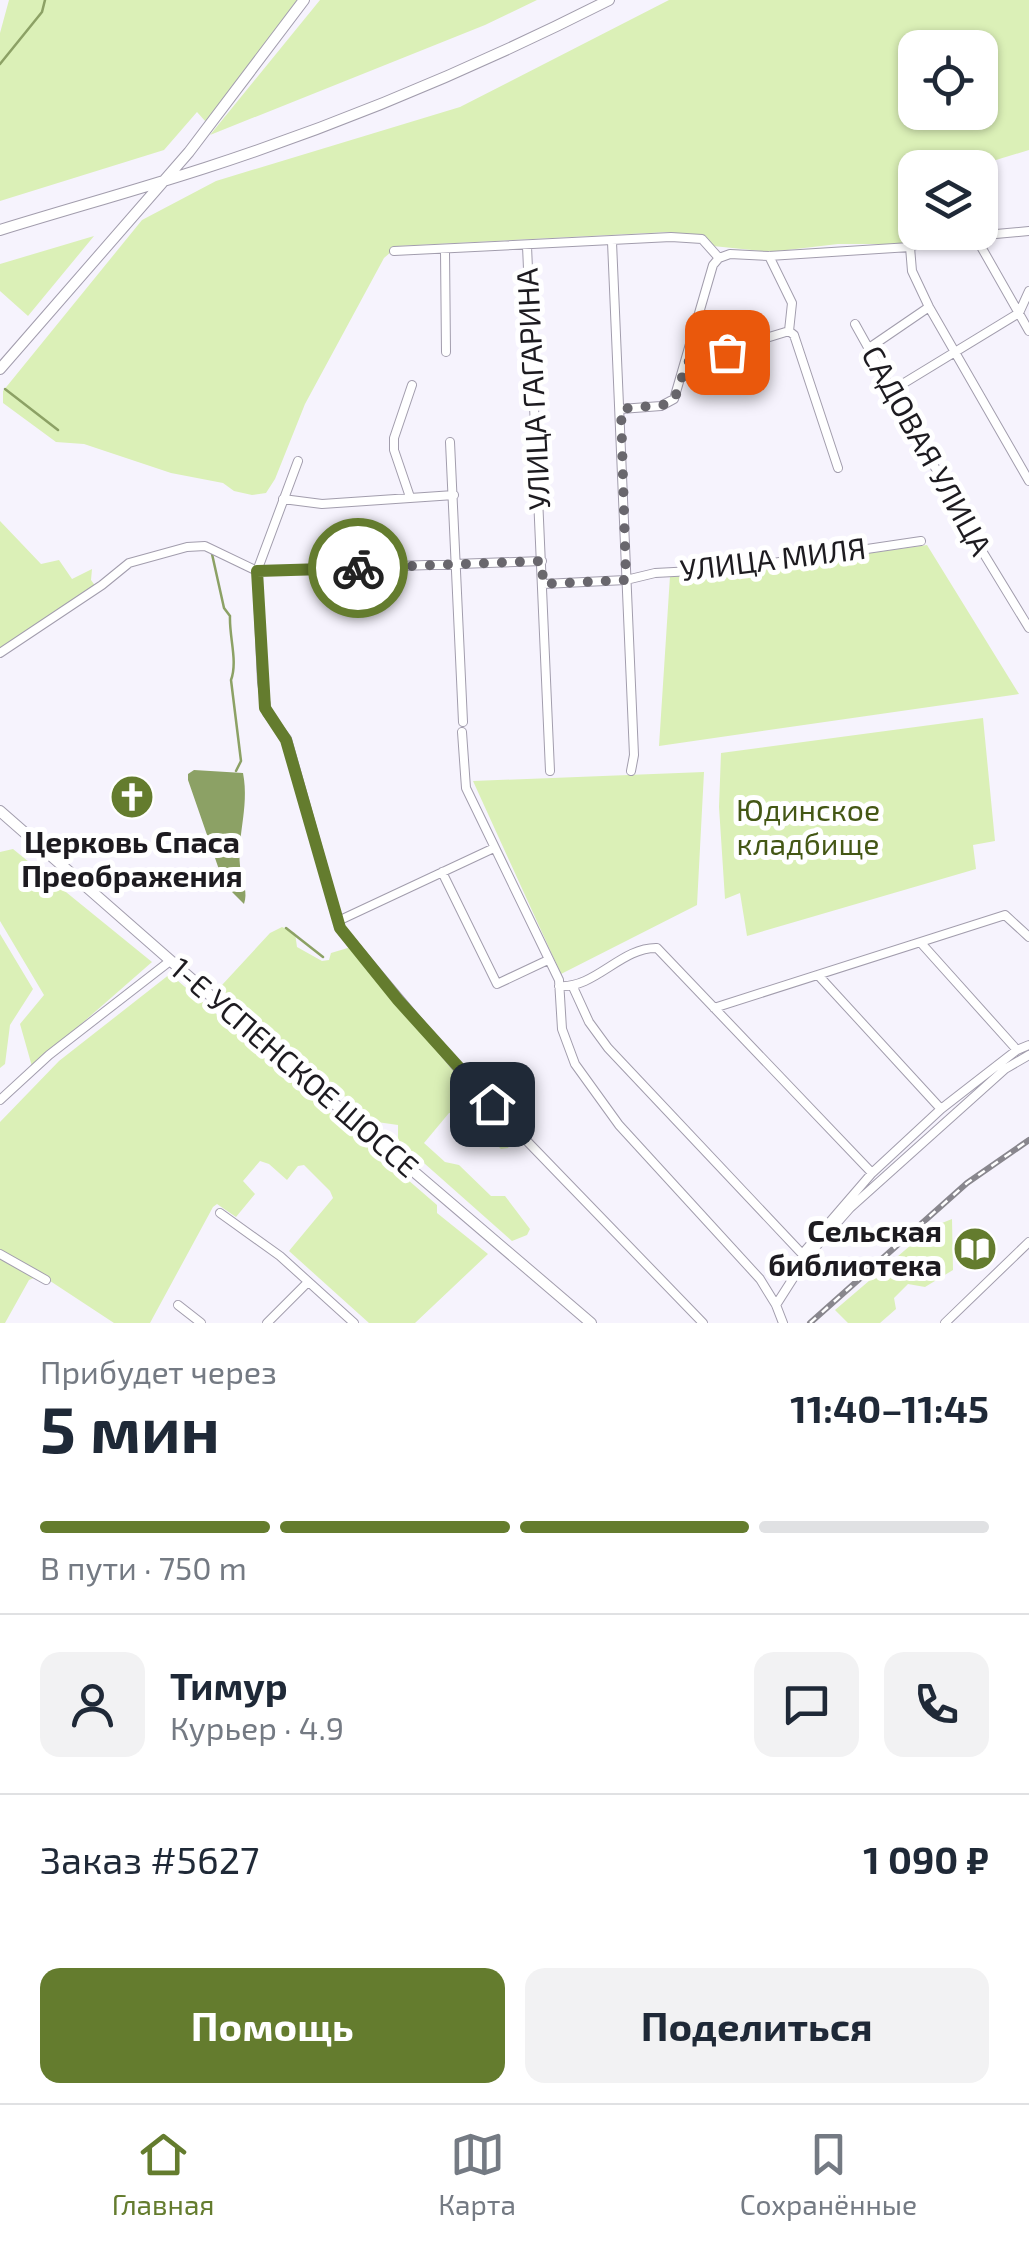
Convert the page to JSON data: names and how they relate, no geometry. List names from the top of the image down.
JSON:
{
  "streets": {
    "main road": ["1-Е УСПЕНСКОЕ ШОССЕ"],
    "street": ["УЛИЦА ГАГАРИНА", "САДОВАЯ УЛИЦА", "УЛИЦА МИЛЯ"]
  },
  "crossings": [
    ["УЛИЦА ГАГАРИНА", "УЛИЦА МИЛЯ"]
  ],
  "parks": ["Юдинское кладбище"],
  "places": {
    "church": ["Церковь Спаса Преображения"],
    "library": ["Сельская библиотека"]
  },
  "page": {
    "heading": ["5 мин", "Прибудет через", "11:40–11:45"],
    "panel": [
      "Тимур",
      "Курьер · 4.9",
      "Заказ #5627",
      "1 090 ₽"
    ],
    "bar": "В пути · 750 m",
    "buttons": ["Помощь", "Поделиться"],
    "tabs": ["Главная", "Карта", "Сохранённые"]
  }
}
